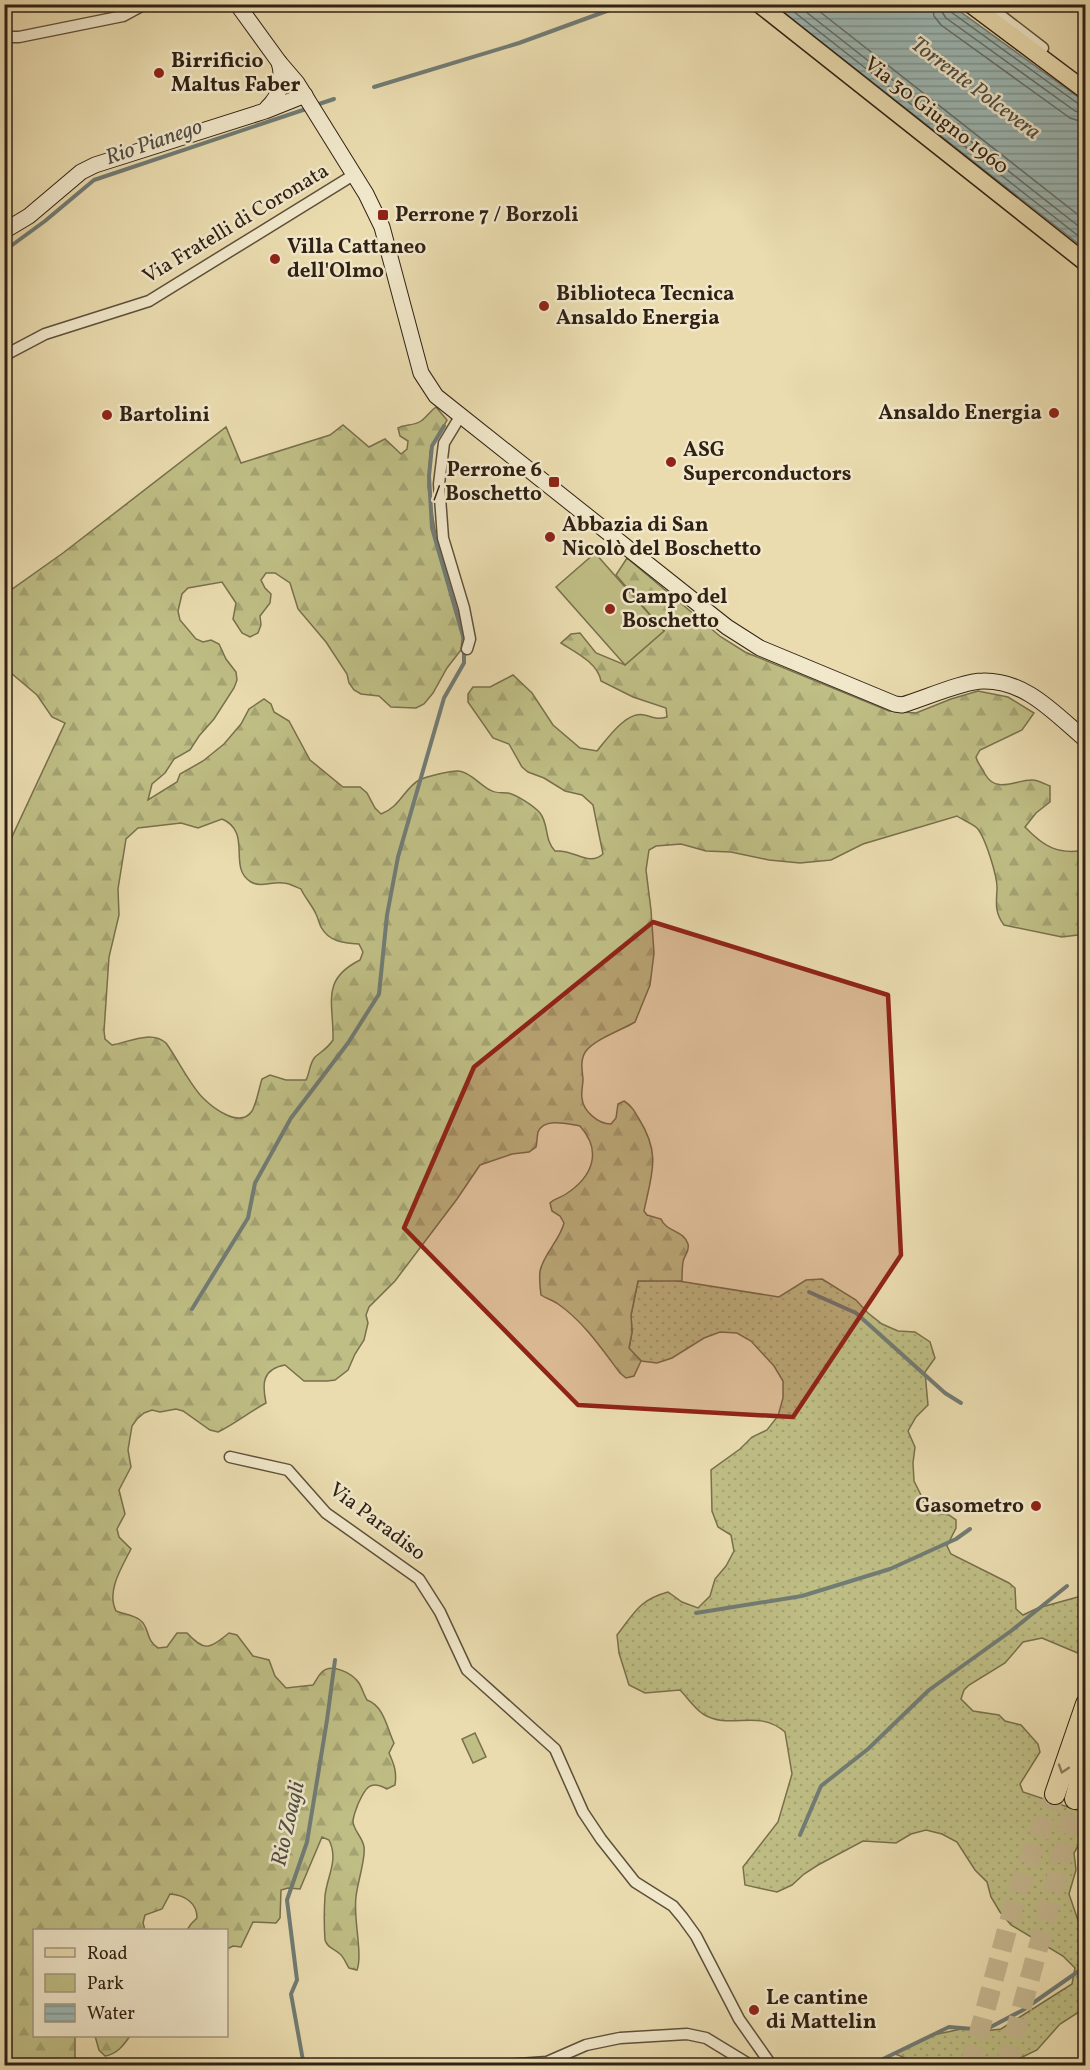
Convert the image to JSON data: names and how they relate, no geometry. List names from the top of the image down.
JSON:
{
  "streets": {
    "main road": ["Via 30 Giugno 1960"],
    "street": ["Via Fratelli di Coronata", "Via Paradiso"]
  },
  "water": ["Torrente Polcevera", "Rio Pianego", "Rio Zoagli"],
  "places": {
    "other": [
      "Birrificio Maltus Faber",
      "Villa Cattaneo dell'Olmo",
      "Biblioteca Tecnica Ansaldo Energia",
      "Ansaldo Energia",
      "Bartolini",
      "ASG Superconductors",
      "Abbazia di San Nicolò del Boschetto",
      "Campo del Boschetto",
      "Gasometro",
      "Le cantine di Mattelin"
    ],
    "transit": ["Perrone 7 / Borzoli", "Perrone 6 / Boschetto"]
  },
  "legend": ["Road", "Park", "Water"]
}
